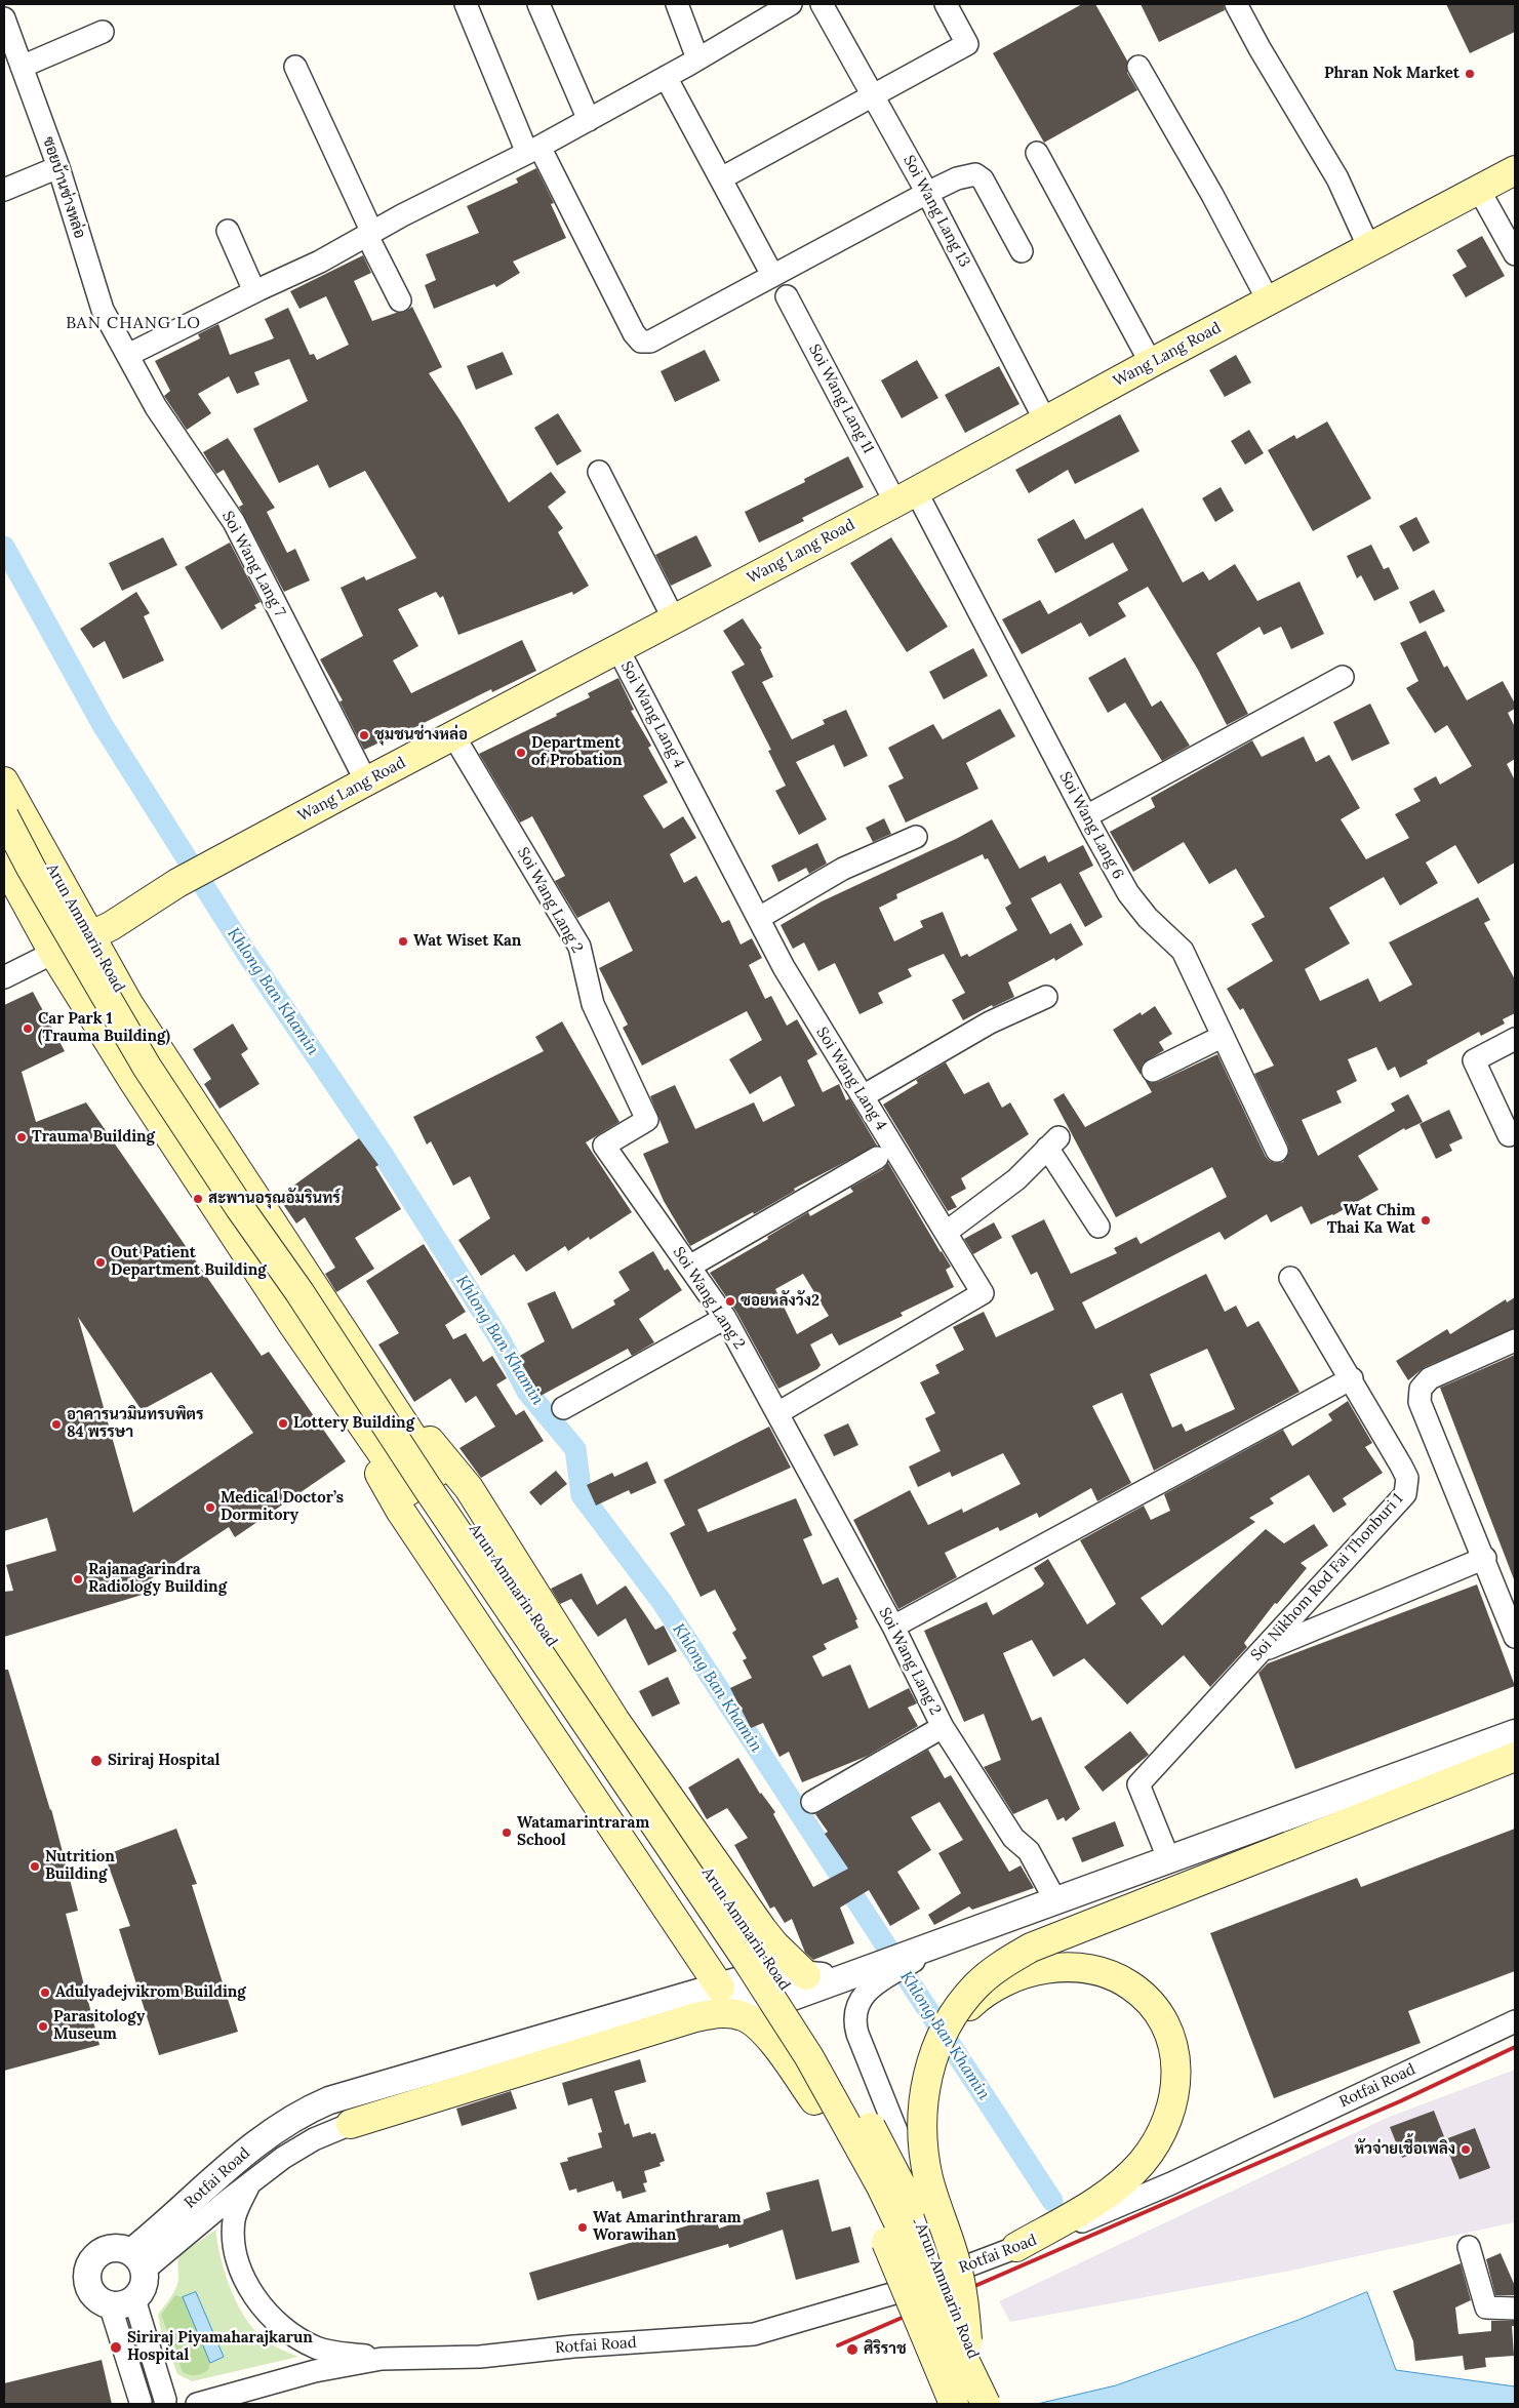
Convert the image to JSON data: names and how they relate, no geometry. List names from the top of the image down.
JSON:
{
  "streets": {
    "main road": ["Wang Lang Road", "Arun Ammarin Road"],
    "street": [
      "ซอยบ้านช่างหล่อ",
      "Soi Wang Lang 13",
      "Soi Wang Lang 11",
      "Soi Wang Lang 7",
      "Soi Wang Lang 4",
      "Soi Wang Lang 6",
      "Soi Wang Lang 2",
      "Soi Nikhom Rod Fai Thonburi 1",
      "Rotfai Road"
    ]
  },
  "crossings": [
    ["ซอยบ้านช่างหล่อ", "Soi Wang Lang 7"],
    ["Soi Wang Lang 13", "Wang Lang Road"],
    ["Wang Lang Road", "Soi Wang Lang 11"],
    ["Wang Lang Road", "Soi Wang Lang 7"],
    ["Wang Lang Road", "Soi Wang Lang 4"],
    ["Wang Lang Road", "Soi Wang Lang 6"],
    ["Wang Lang Road", "Soi Wang Lang 2"],
    ["Wang Lang Road", "Arun Ammarin Road"],
    ["Soi Wang Lang 11", "Soi Wang Lang 6"],
    ["Soi Wang Lang 4", "Soi Wang Lang 2"],
    ["Soi Wang Lang 2", "Rotfai Road"],
    ["Soi Nikhom Rod Fai Thonburi 1", "Rotfai Road"]
  ],
  "districts": ["BAN CHANG LO"],
  "water": ["Khlong Ban Khamin"],
  "places": [
    "Phran Nok Market",
    "ชุมชนช่างหล่อ",
    "Department of Probation",
    "Wat Wiset Kan",
    "Car Park 1 (Trauma Building)",
    "Trauma Building",
    "สะพานอรุณอัมรินทร์",
    "Wat Chim Thai Ka Wat",
    "Out Patient Department Building",
    "ซอยหลังวัง2",
    "Lottery Building",
    "อาคารนวมินทรบพิตร 84 พรรษา",
    "Medical Doctor’s Dormitory",
    "Rajanagarindra Radiology Building",
    "Siriraj Hospital",
    "Watamarintraram School",
    "Nutrition Building",
    "Adulyadejvikrom Building",
    "Parasitology Museum",
    "หัวจ่ายเชื้อเพลิง",
    "Wat Amarinthraram Worawihan",
    "Siriraj Piyamaharajkarun Hospital",
    "ศิริราช"
  ]
}
